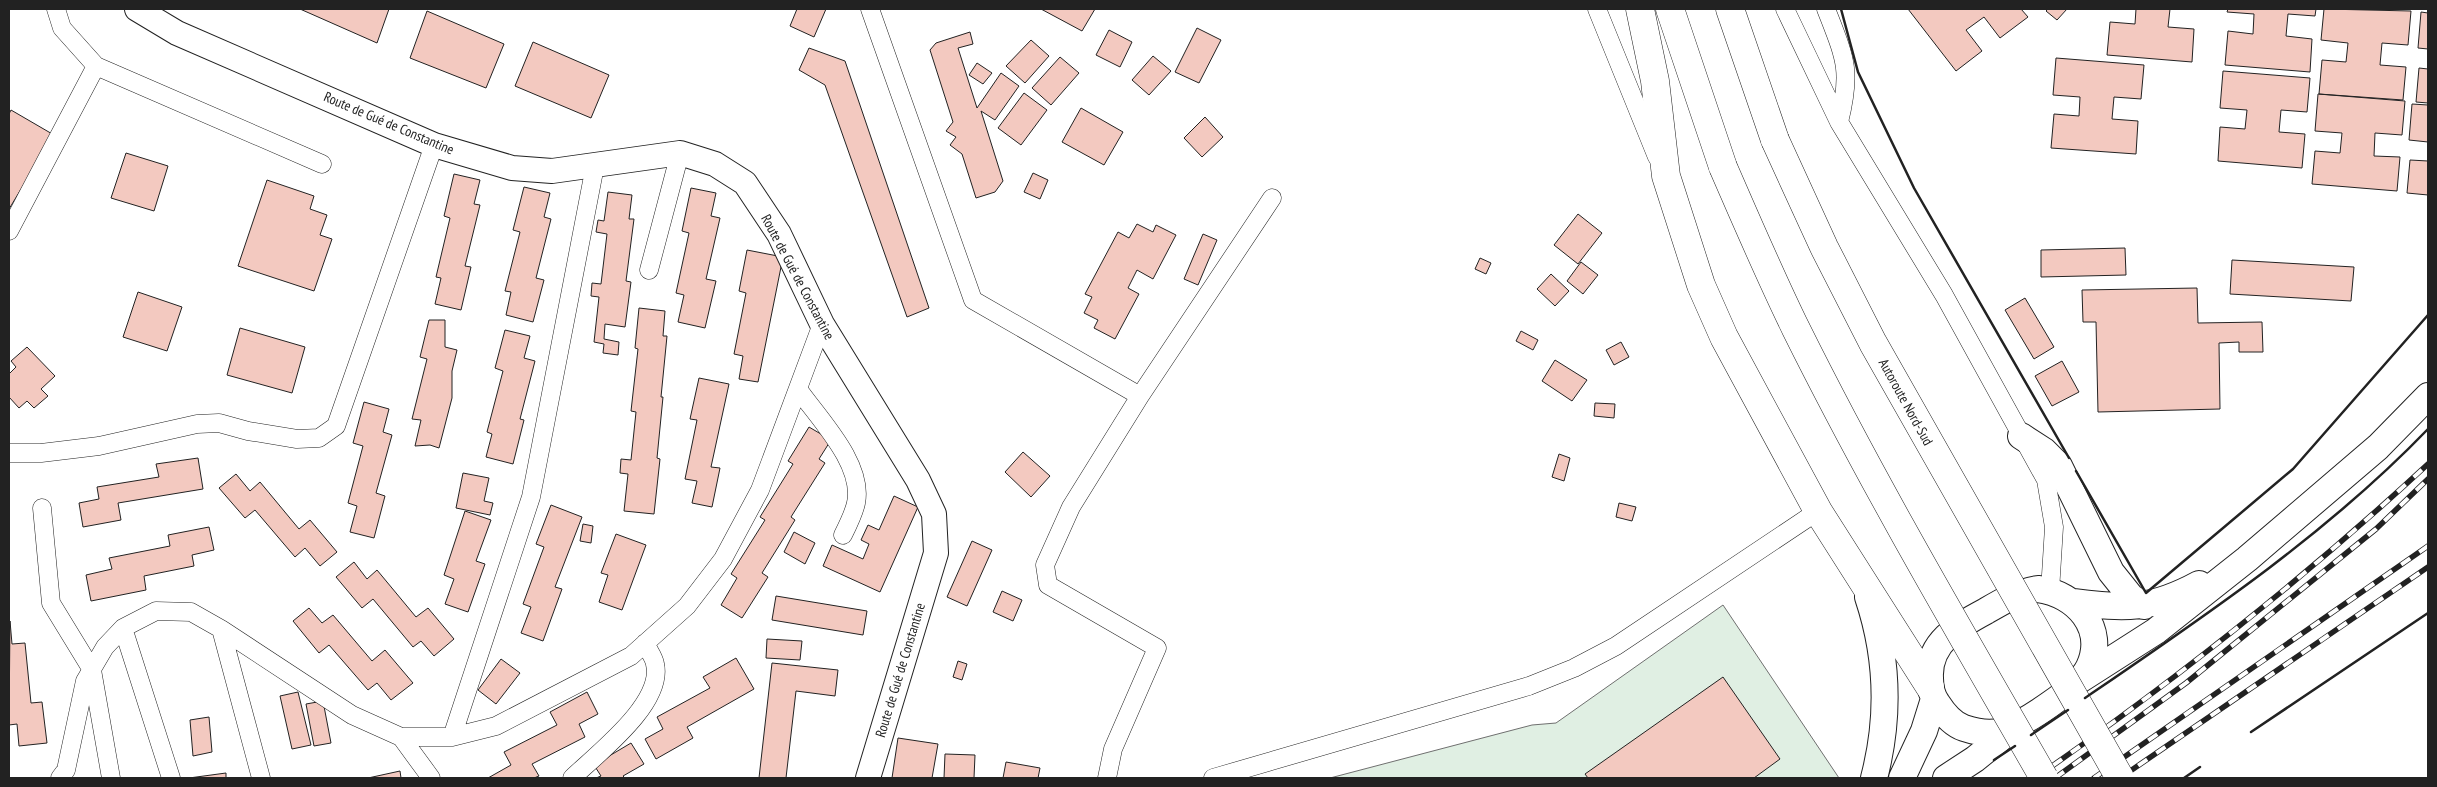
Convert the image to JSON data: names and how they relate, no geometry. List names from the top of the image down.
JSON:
{
  "streets": {
    "highway": ["Autoroute Nord-Sud"],
    "main road": ["Route de Gué de Constantine"]
  }
}
